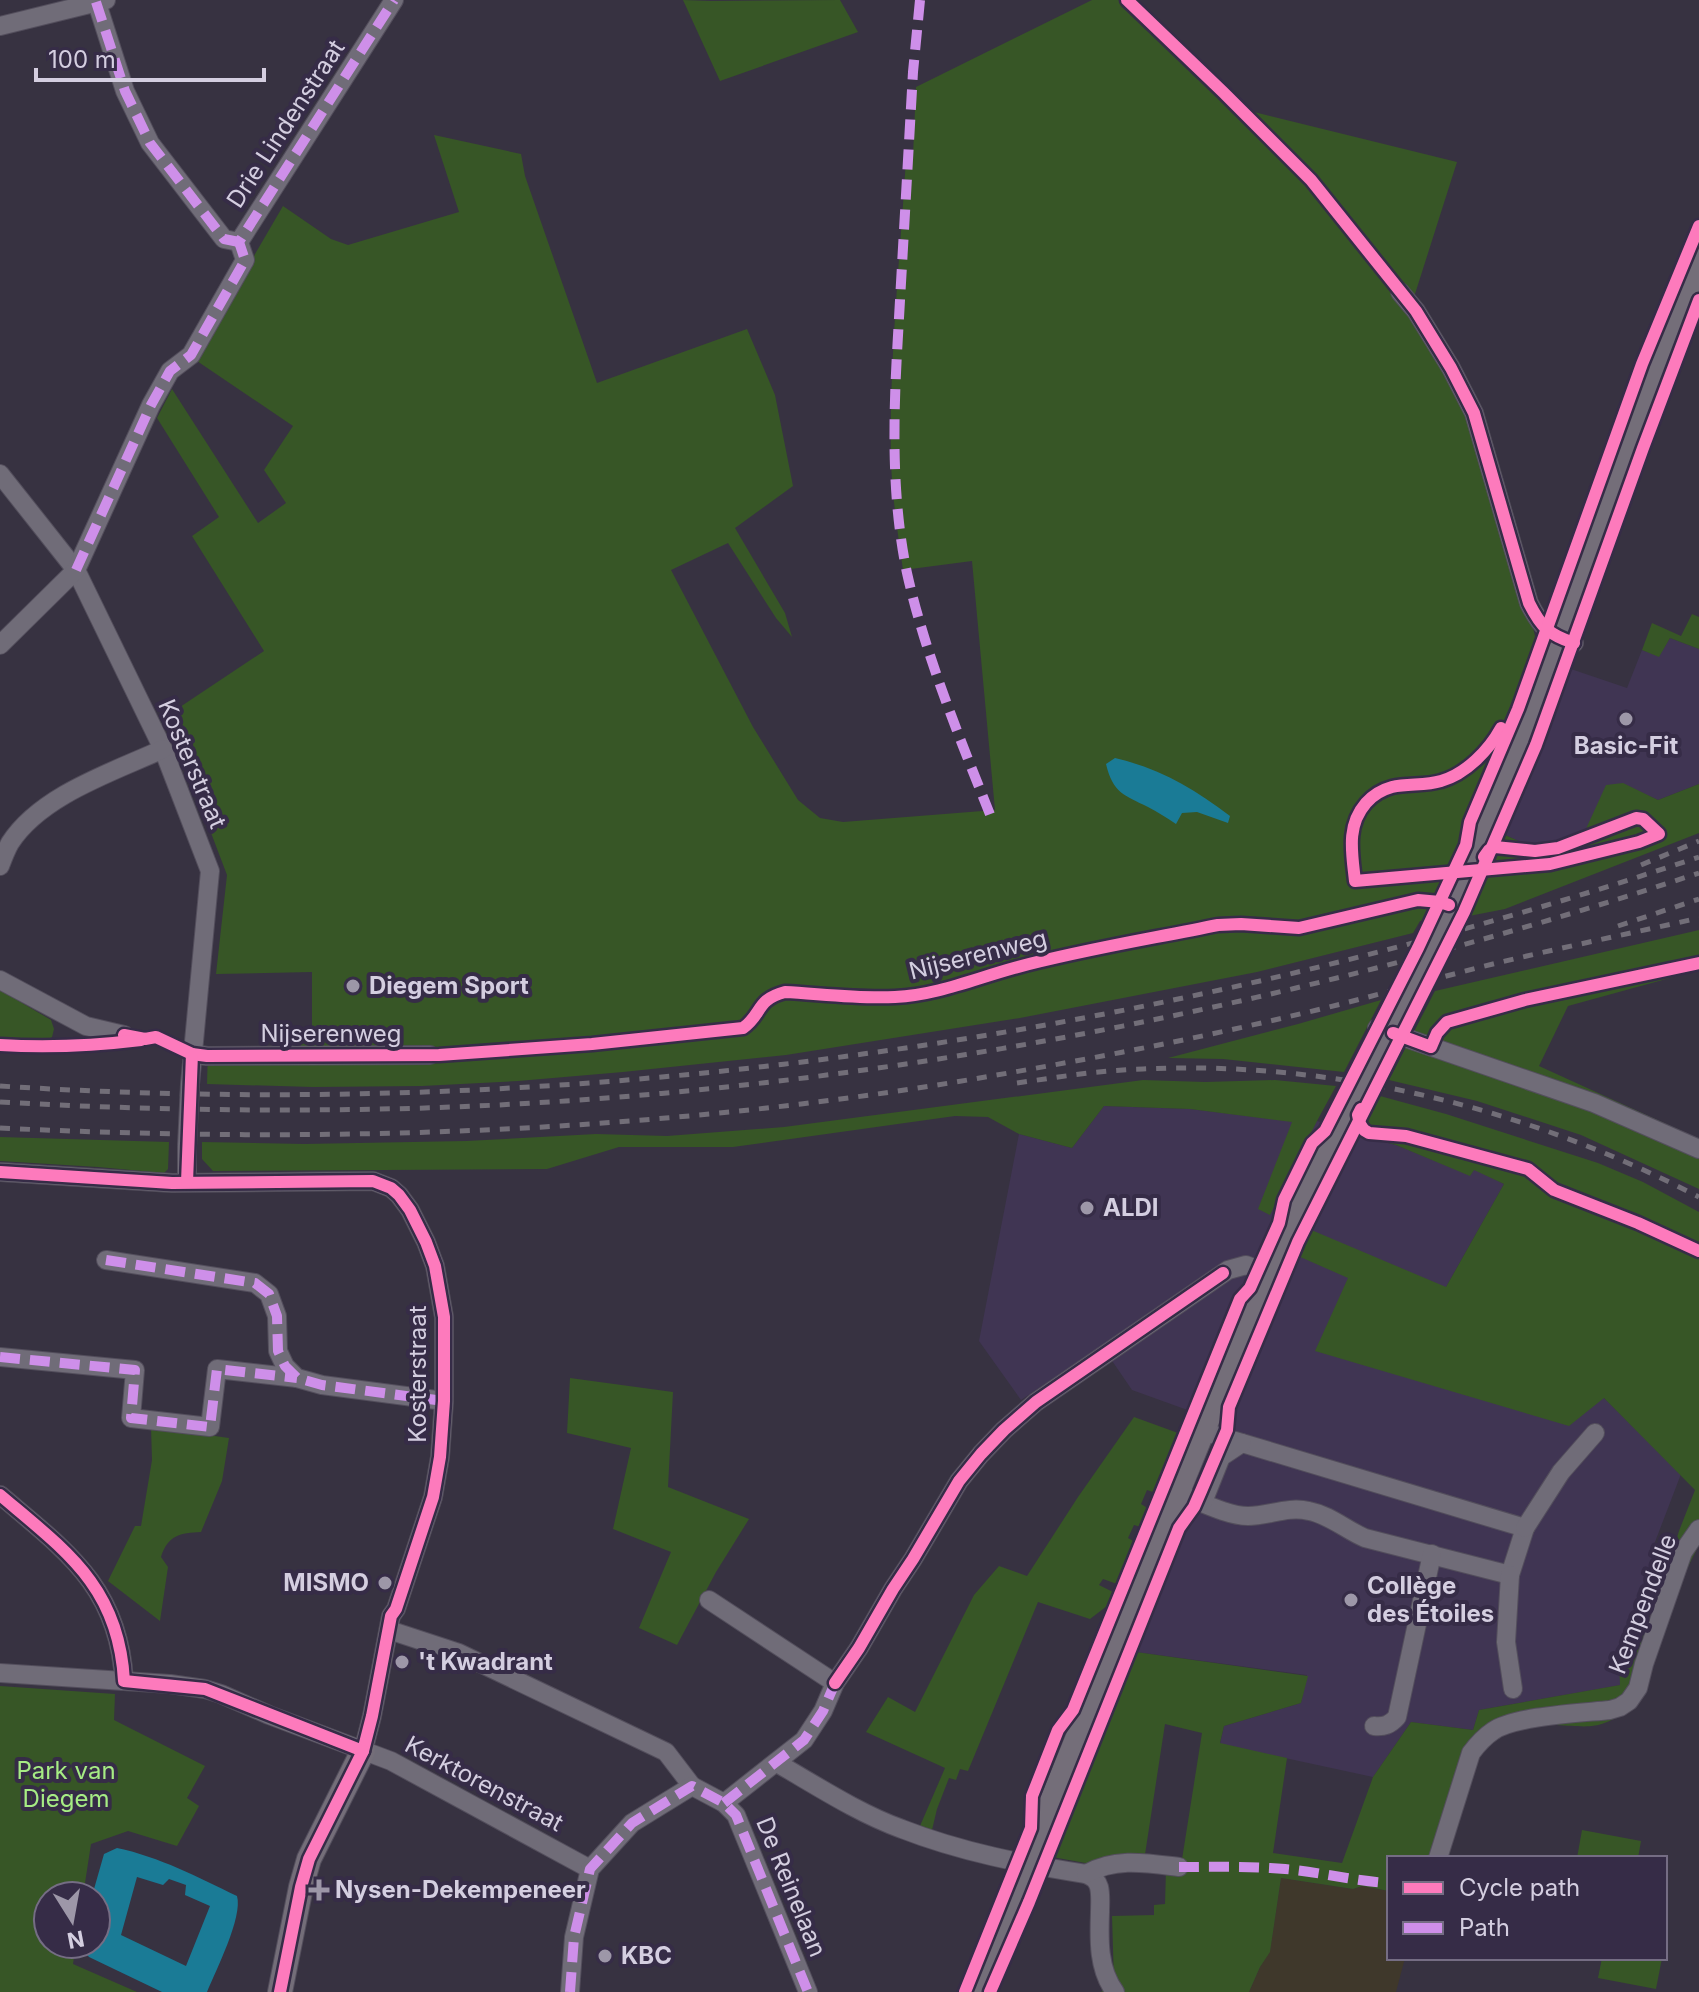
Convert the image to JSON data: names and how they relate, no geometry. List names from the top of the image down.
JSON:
{
  "streets": {
    "street": [
      "Drie Lindenstraat",
      "Kosterstraat",
      "Nijserenweg",
      "Kempendelle",
      "Kerktorenstraat",
      "De Reinelaan"
    ]
  },
  "crossings": [
    ["Drie Lindenstraat", "Kosterstraat"],
    ["Kosterstraat", "Nijserenweg"],
    ["Kosterstraat", "Kerktorenstraat"]
  ],
  "parks": ["Park van Diegem"],
  "places": {
    "other": [
      "Basic-Fit",
      "Diegem Sport",
      "ALDI",
      "MISMO",
      "Collège des Étoiles",
      "'t Kwadrant",
      "KBC"
    ],
    "health": ["Nysen-Dekempeneer"]
  },
  "legend": ["Cycle path", "Path"],
  "scale_bar": "100 m",
  "north": "bottom"
}
